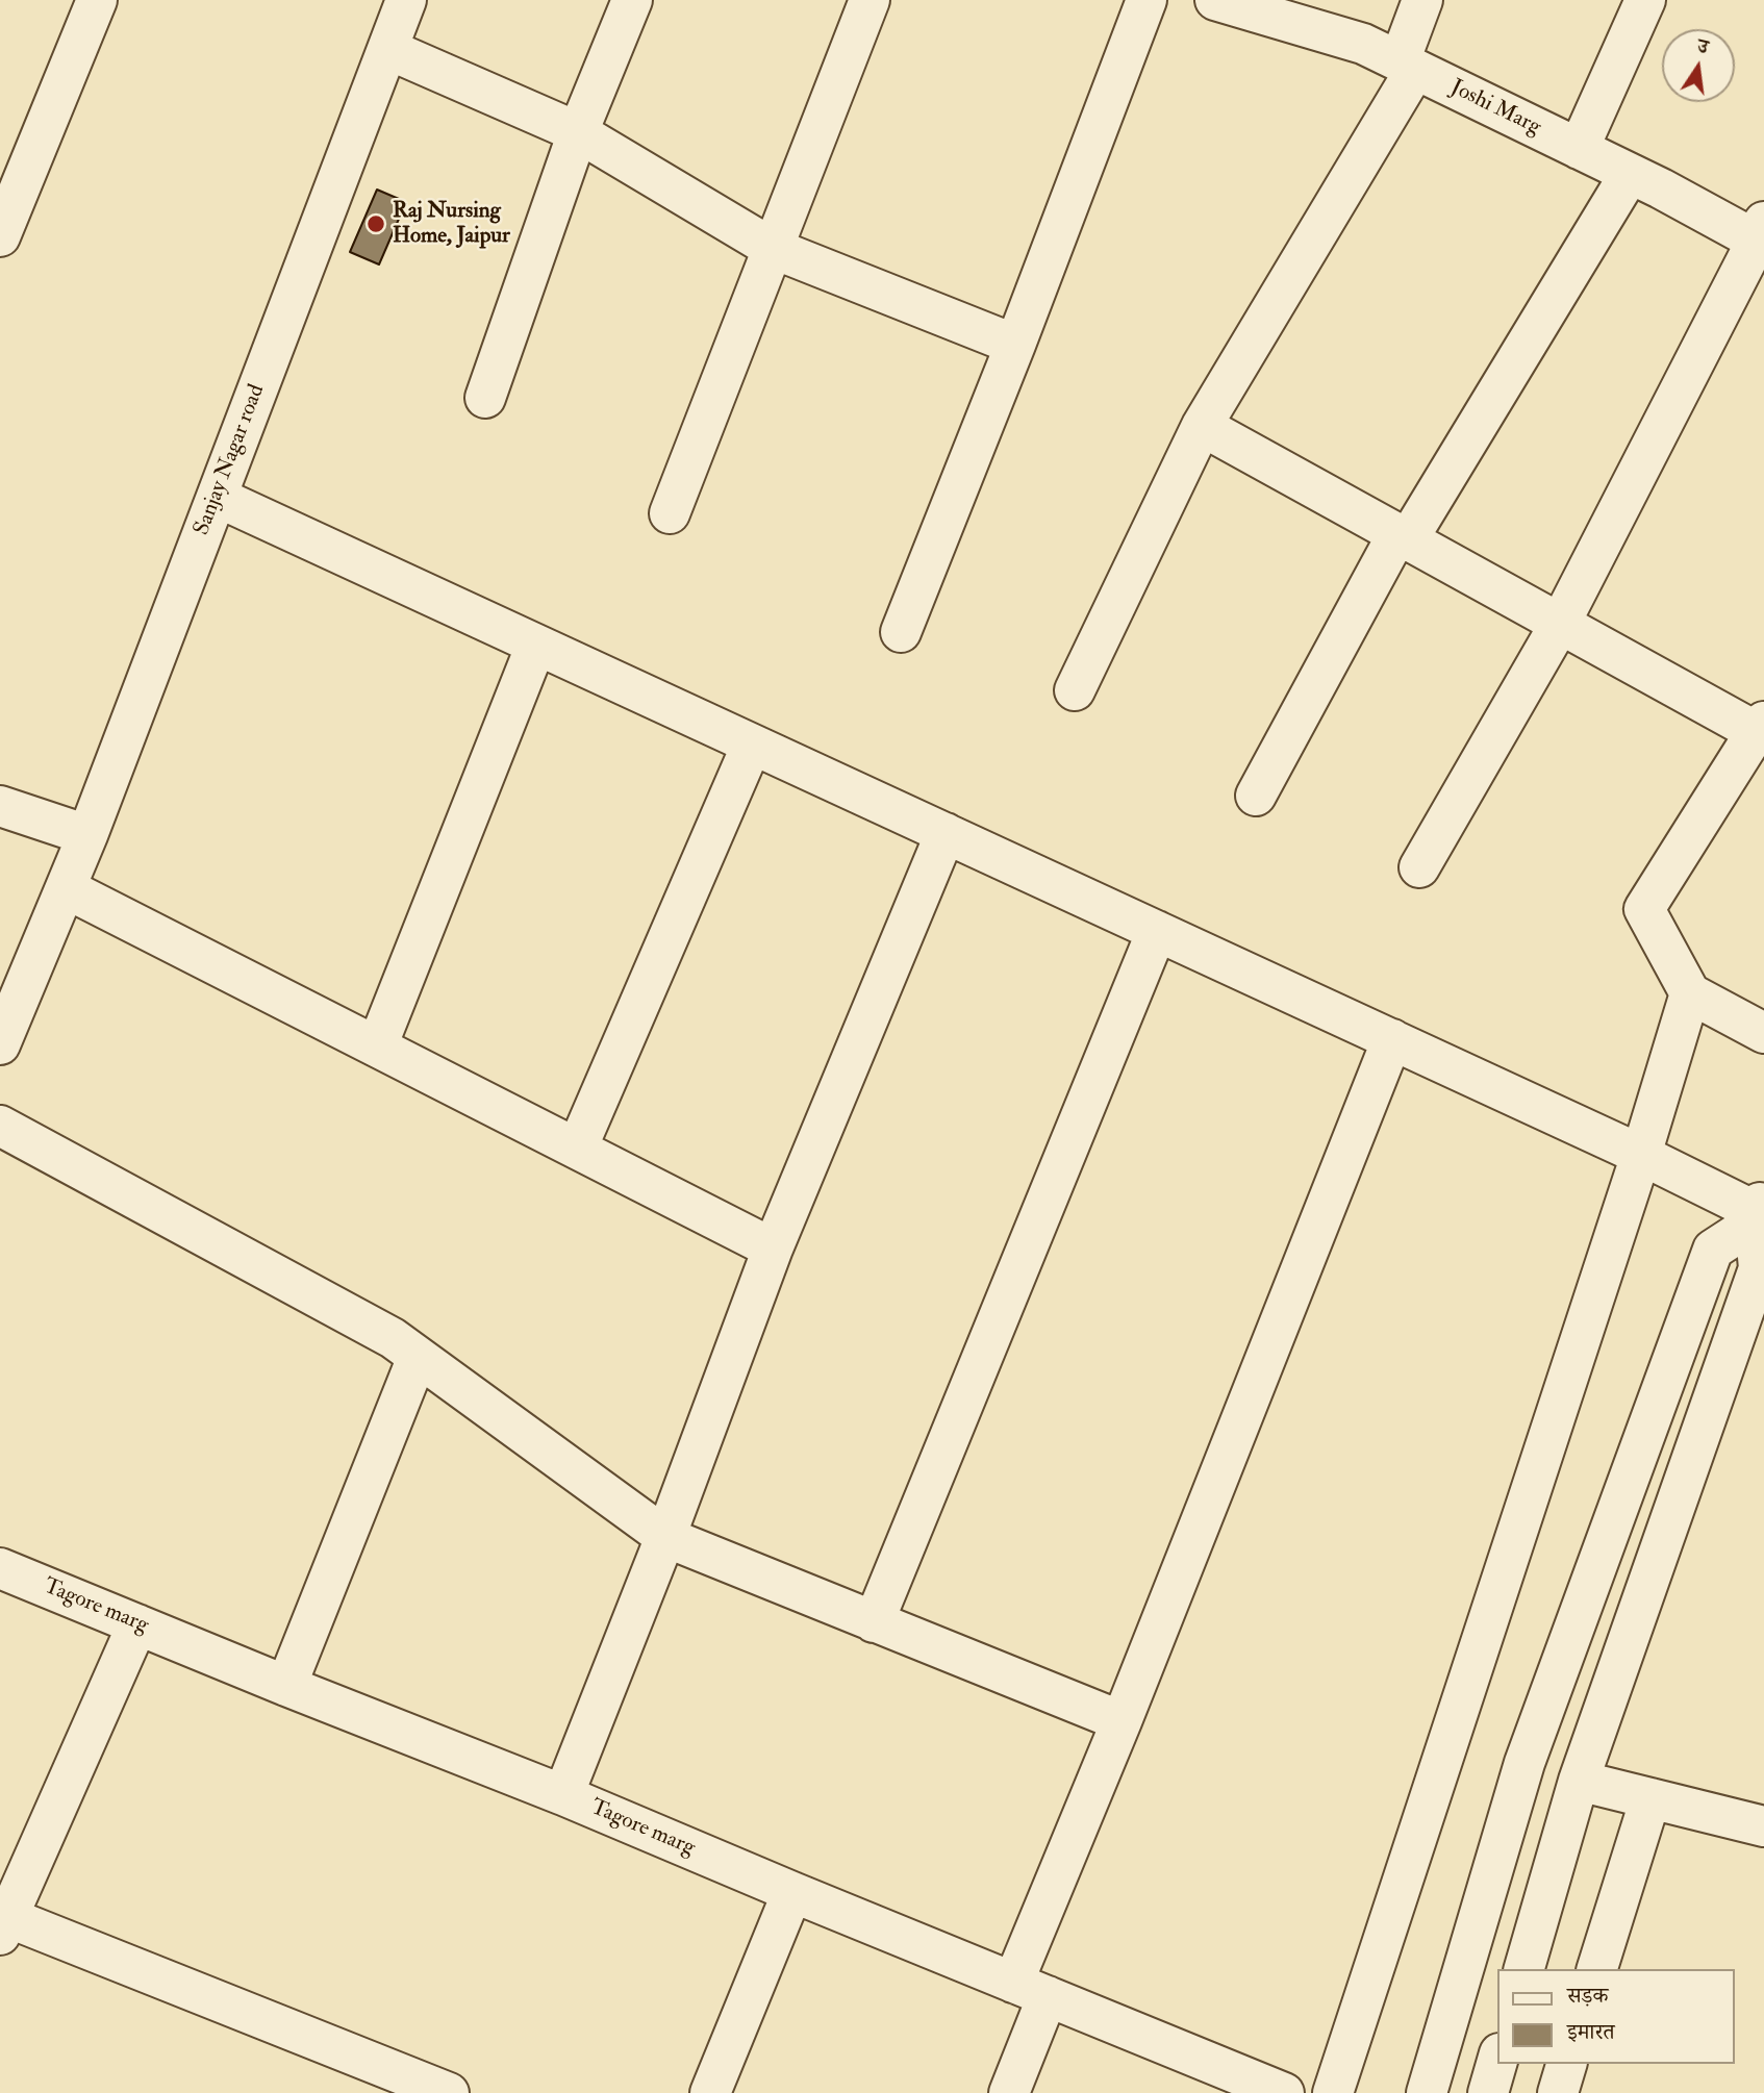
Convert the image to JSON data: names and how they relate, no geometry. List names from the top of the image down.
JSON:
{
  "streets": {
    "street": ["Joshi Marg", "Sanjay Nagar road", "Tagore marg"]
  },
  "places": ["Raj Nursing Home, Jaipur"],
  "legend": ["सड़क", "इमारत"],
  "north": "top"
}
